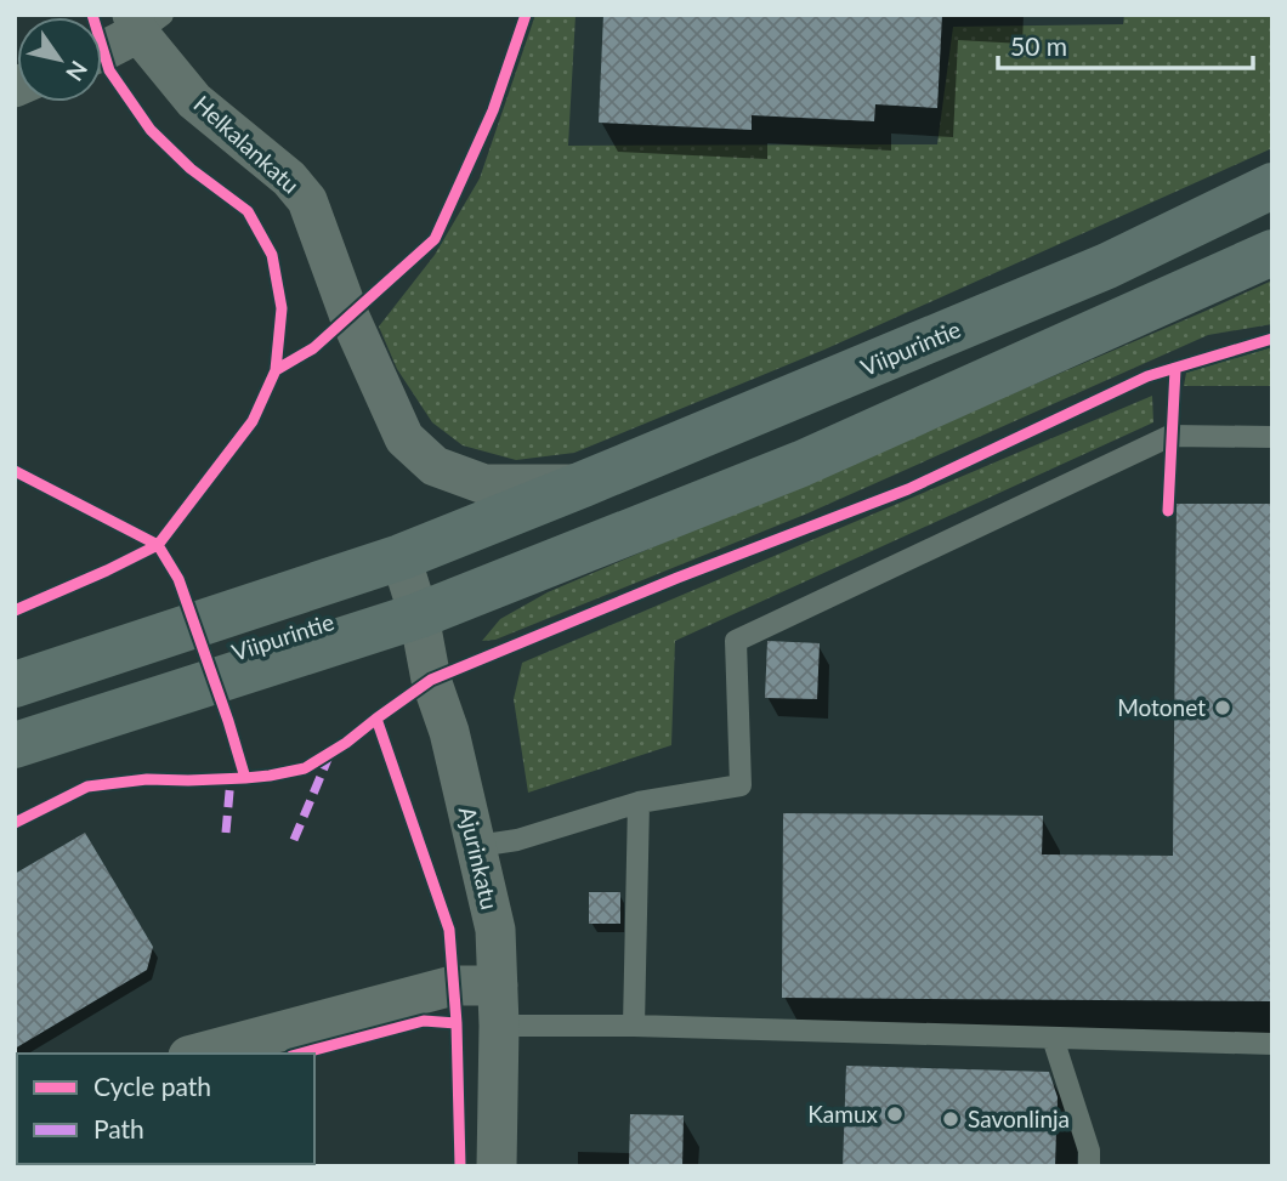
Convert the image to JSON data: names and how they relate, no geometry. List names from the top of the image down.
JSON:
{
  "streets": {
    "main road": ["Viipurintie"],
    "street": ["Helkalankatu", "Ajurinkatu"]
  },
  "crossings": [
    ["Helkalankatu", "Viipurintie"],
    ["Viipurintie", "Ajurinkatu"]
  ],
  "places": ["Motonet", "Kamux", "Savonlinja"],
  "legend": ["Cycle path", "Path"],
  "scale_bar": "50 m",
  "north": "bottom right"
}
